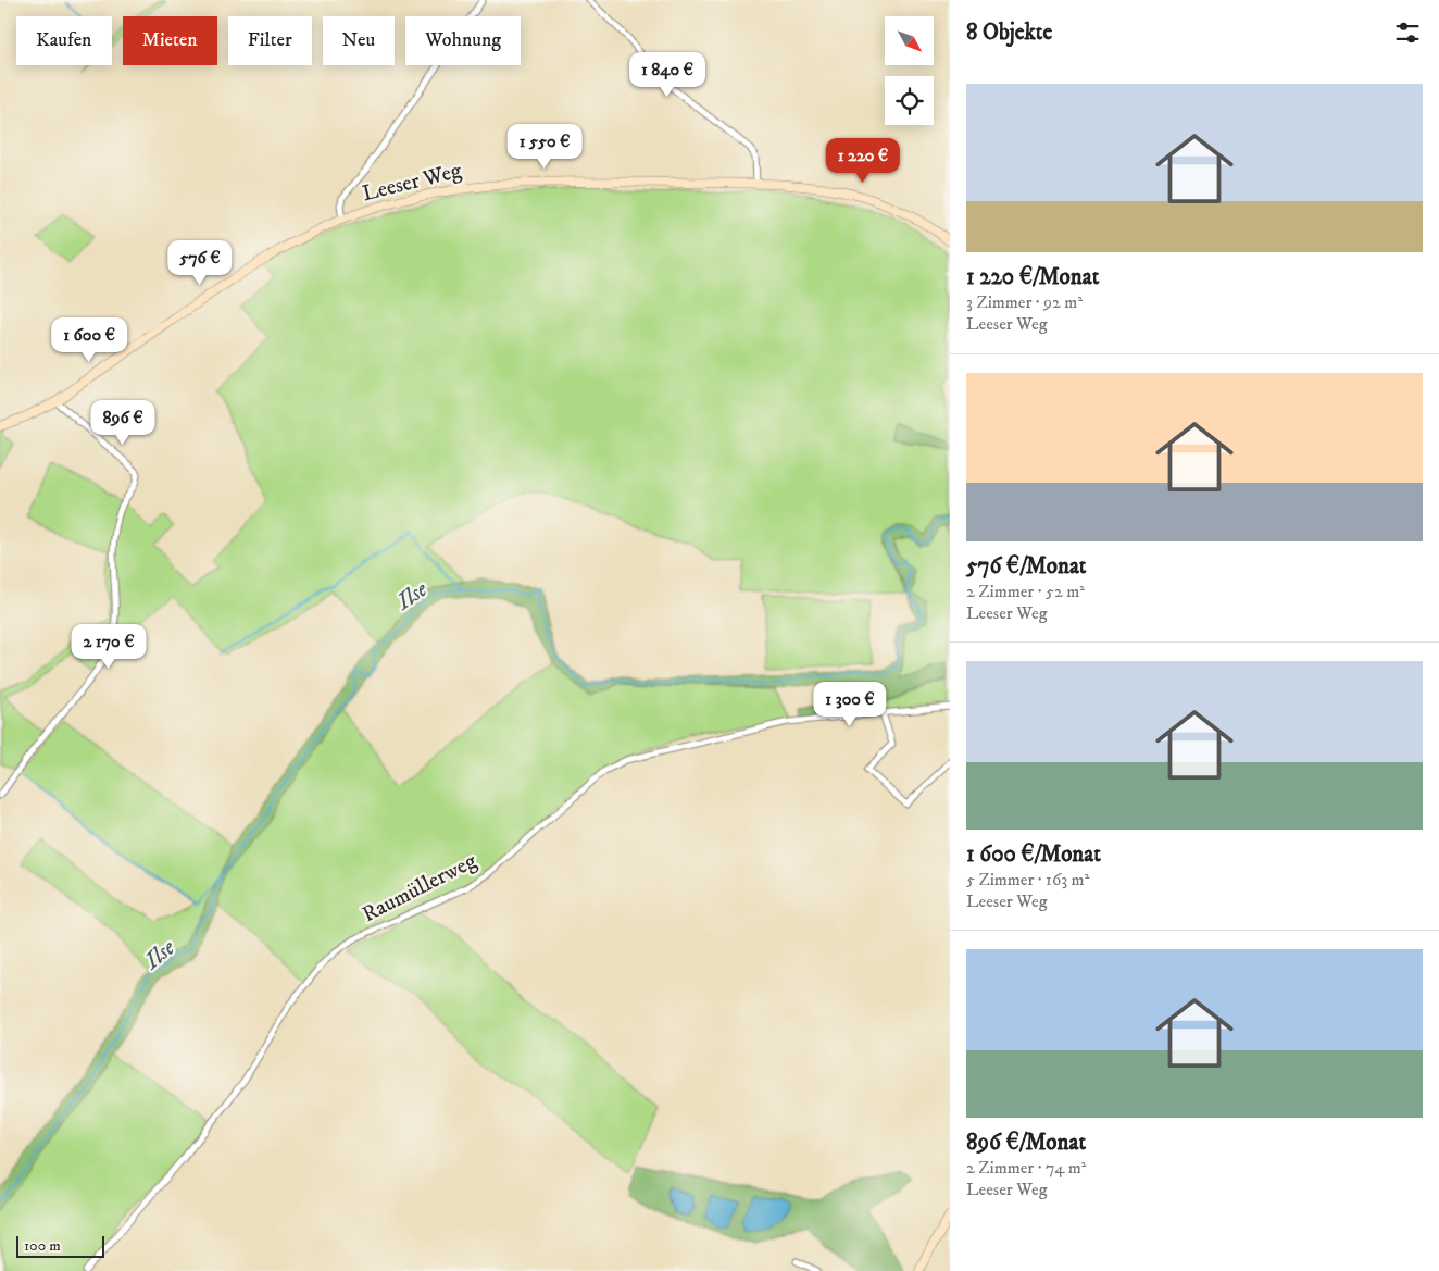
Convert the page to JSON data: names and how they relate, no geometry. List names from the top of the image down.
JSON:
{
  "streets": {
    "street": ["Leeser Weg", "Raumüllerweg"]
  },
  "water": ["Ilse"],
  "scale_bar": "100 m",
  "north": "bottom right",
  "page": {
    "heading": "8 Objekte",
    "chip": [
      "Kaufen",
      "Mieten",
      "Filter",
      "Neu",
      "Wohnung"
    ],
    "price": [
      "1 840 €",
      "1 550 €",
      "1 220 €",
      "576 €",
      "1 600 €",
      "896 €",
      "2 170 €",
      "1 300 €"
    ],
    "list": [
      {
        "name": "1 220 €/Monat",
        "note": "3 Zimmer · 92 m² · Leeser Weg"
      },
      {
        "name": "576 €/Monat",
        "note": "2 Zimmer · 52 m² · Leeser Weg"
      },
      {
        "name": "1 600 €/Monat",
        "note": "5 Zimmer · 163 m² · Leeser Weg"
      },
      {
        "name": "896 €/Monat",
        "note": "2 Zimmer · 74 m² · Leeser Weg"
      }
    ],
    "scale": "100 m"
  }
}
